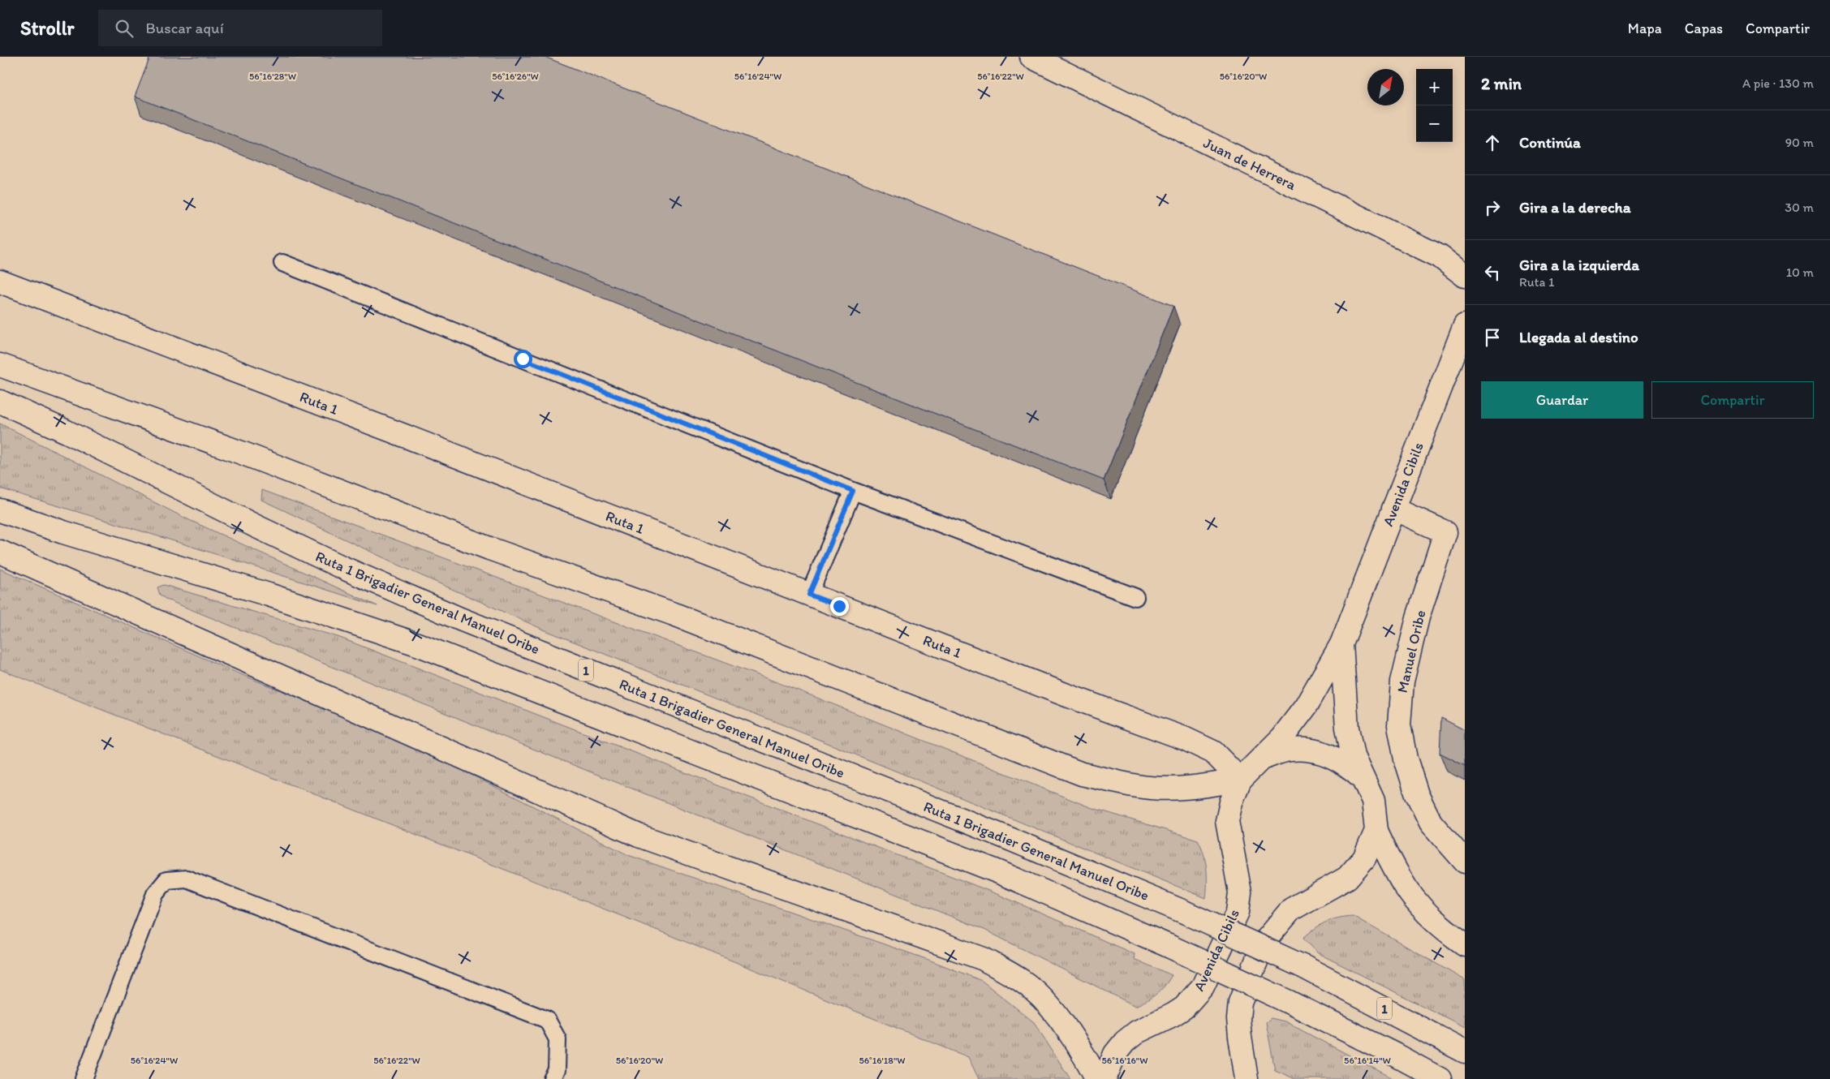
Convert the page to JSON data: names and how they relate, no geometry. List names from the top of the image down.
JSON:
{
  "streets": {
    "main road": [
      "Juan de Herrera",
      "Ruta 1",
      "Avenida Cibils",
      "Ruta 1 Brigadier General Manuel Oribe",
      "Manuel Oribe",
      "1"
    ]
  },
  "crossings": [
    ["Ruta 1", "Avenida Cibils"],
    ["Avenida Cibils", "Manuel Oribe"]
  ],
  "north": "top right",
  "page": {
    "header": "Strollr",
    "search": "Buscar aquí",
    "nav": ["Mapa", "Capas", "Compartir"],
    "heading": ["2 min", "A pie · 130 m"],
    "map_buttons": ["+", "−"],
    "list": [
      ["Continúa", "90 m"],
      ["Gira a la derecha", "30 m"],
      ["Gira a la izquierda", "Ruta 1", "10 m"],
      "Llegada al destino"
    ],
    "buttons": ["Guardar", "Compartir"]
  },
  "coordinates": [
    "56°16'24\"W",
    "56°16'22\"W",
    "56°16'20\"W",
    "56°16'28\"W",
    "56°16'26\"W",
    "56°16'18\"W",
    "56°16'16\"W",
    "56°16'14\"W"
  ]
}
